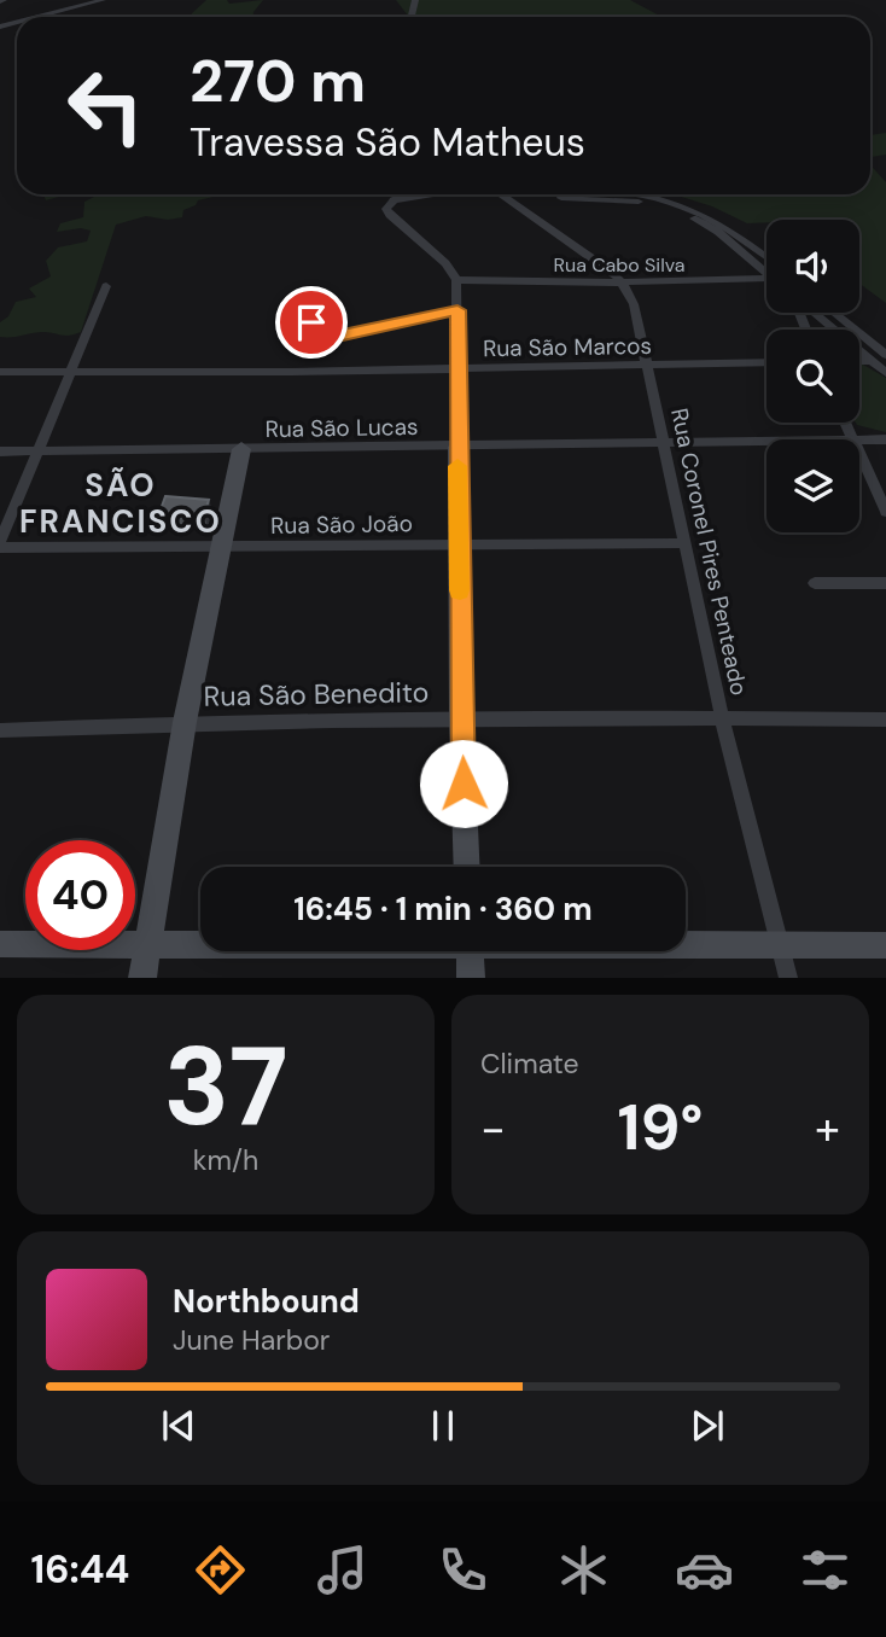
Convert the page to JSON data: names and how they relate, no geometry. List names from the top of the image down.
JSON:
{
  "streets": {
    "street": [
      "Rua Cabo Silva",
      "Rua São Marcos",
      "Rua São Lucas",
      "Rua São João",
      "Rua Coronel Pires Penteado",
      "Rua São Benedito"
    ]
  },
  "crossings": [
    ["Rua Cabo Silva", "Rua Coronel Pires Penteado"],
    ["Rua São Marcos", "Rua Coronel Pires Penteado"],
    ["Rua São Lucas", "Rua Coronel Pires Penteado"],
    ["Rua São João", "Rua Coronel Pires Penteado"],
    ["Rua Coronel Pires Penteado", "Rua São Benedito"]
  ],
  "districts": ["SÃO FRANCISCO"],
  "page": {
    "turn": ["270 m", "Travessa São Matheus"],
    "limit": "40",
    "trip": "16:45 · 1 min · 360 m",
    "tile": [
      ["37", "km/h"],
      "Climate"
    ],
    "heat": ["−", "19°", "+"],
    "song": ["Northbound", "June Harbor"],
    "tabs": "16:44"
  }
}
